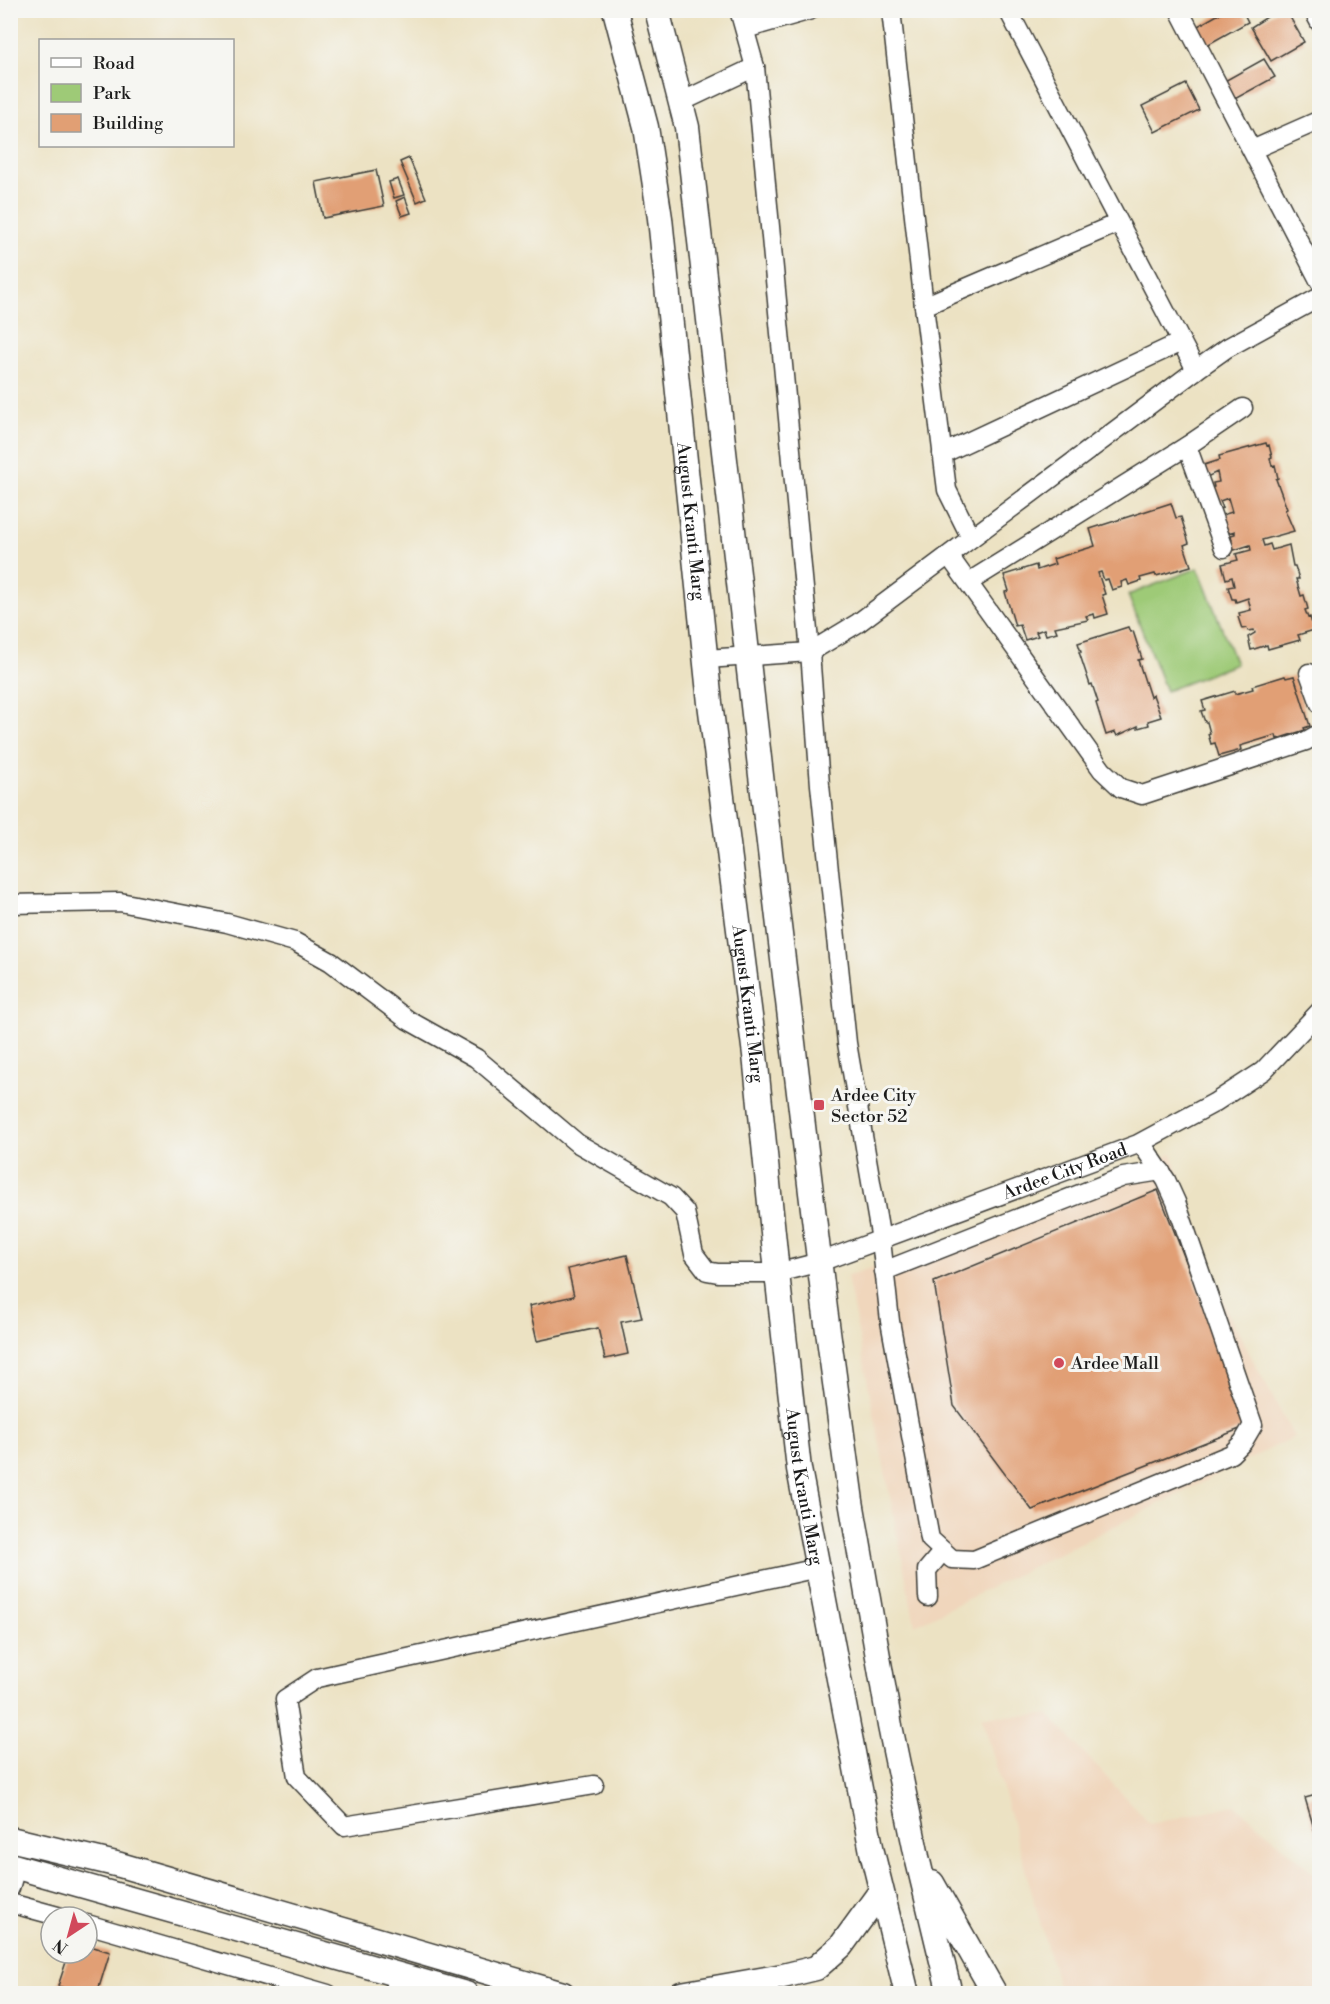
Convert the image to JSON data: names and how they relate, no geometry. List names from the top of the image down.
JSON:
{
  "streets": {
    "main road": ["August Kranti Marg"],
    "street": ["Ardee City Road"]
  },
  "crossings": [
    ["August Kranti Marg", "Ardee City Road"]
  ],
  "places": {
    "transit": ["Ardee City Sector 52"],
    "other": ["Ardee Mall"]
  },
  "legend": ["Road", "Park", "Building"],
  "north": "bottom left"
}
